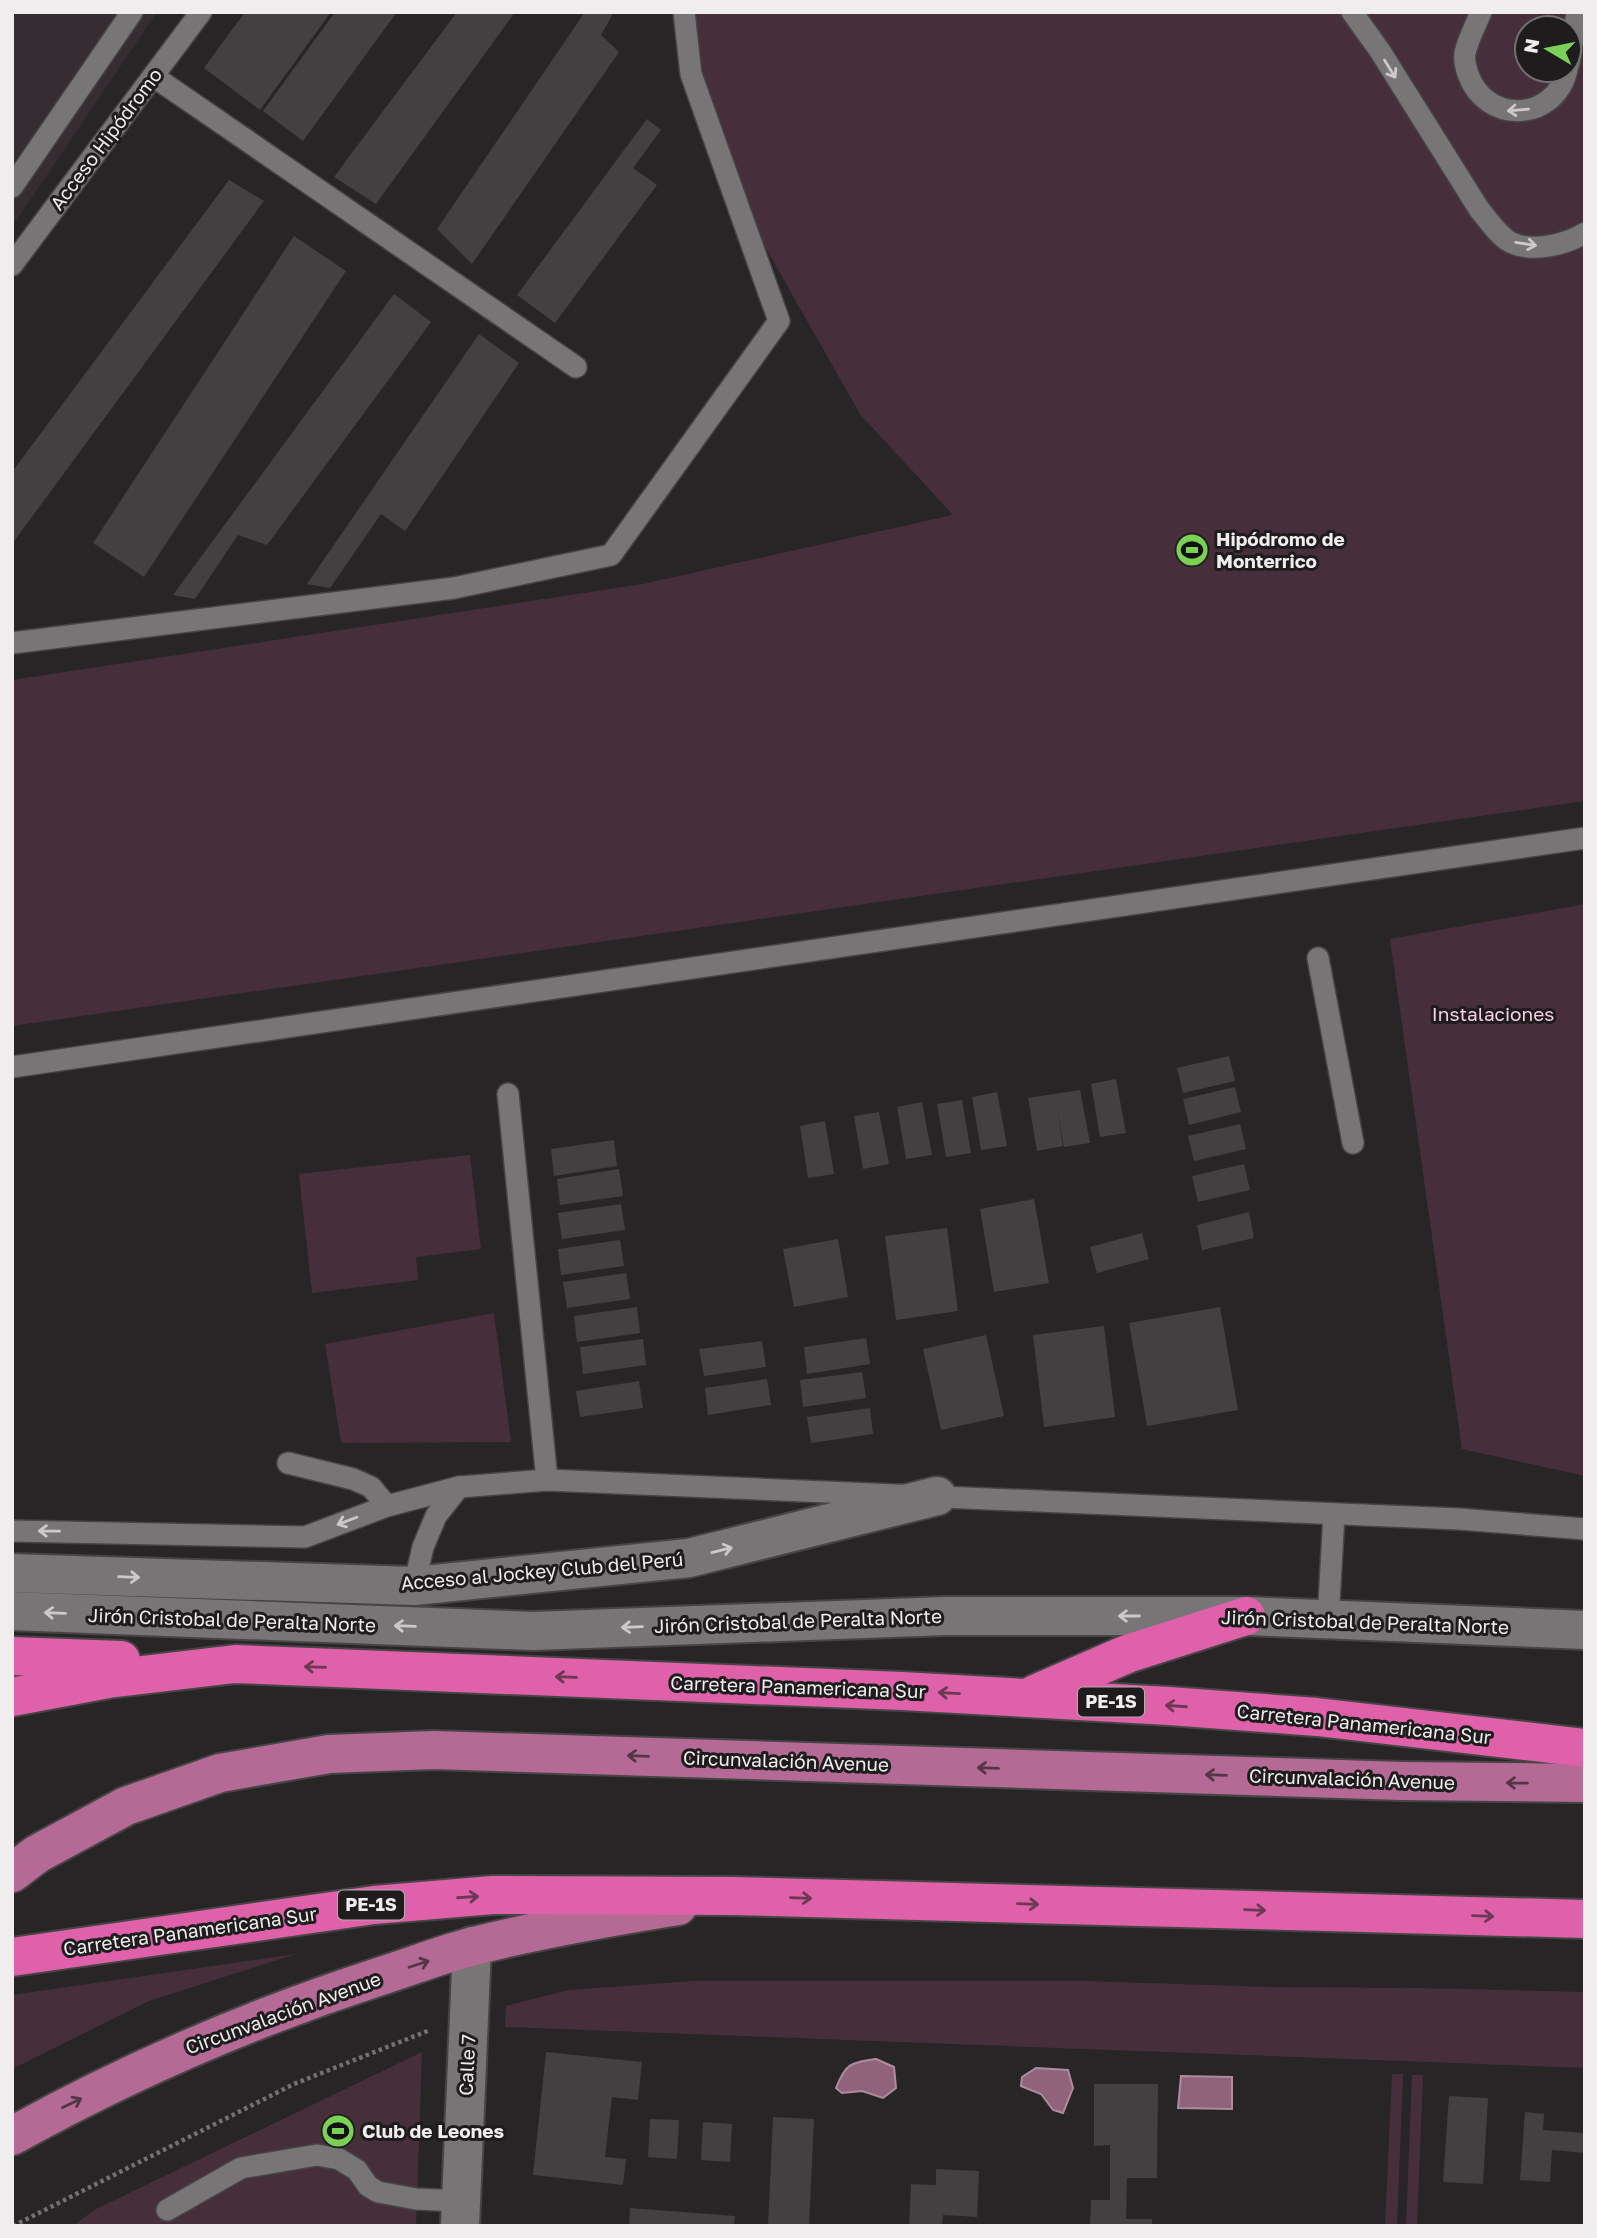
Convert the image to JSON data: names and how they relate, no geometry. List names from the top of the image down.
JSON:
{
  "streets": {
    "highway": ["Carretera Panamericana Sur", "PE-1S"],
    "main road": ["Circunvalación Avenue"],
    "street": ["Acceso al Jockey Club del Perú", "Jirón Cristobal de Peralta Norte", "Calle 7"],
    "lane": ["Acceso Hipódromo"]
  },
  "crossings": [
    ["Carretera Panamericana Sur", "Circunvalación Avenue"],
    ["Circunvalación Avenue", "Calle 7"]
  ],
  "one_way": ["Acceso al Jockey Club del Perú", "Jirón Cristobal de Peralta Norte"],
  "parks": ["Instalaciones"],
  "places": {
    "sports": ["Hipódromo de Monterrico", "Club de Leones"]
  },
  "north": "left"
}
